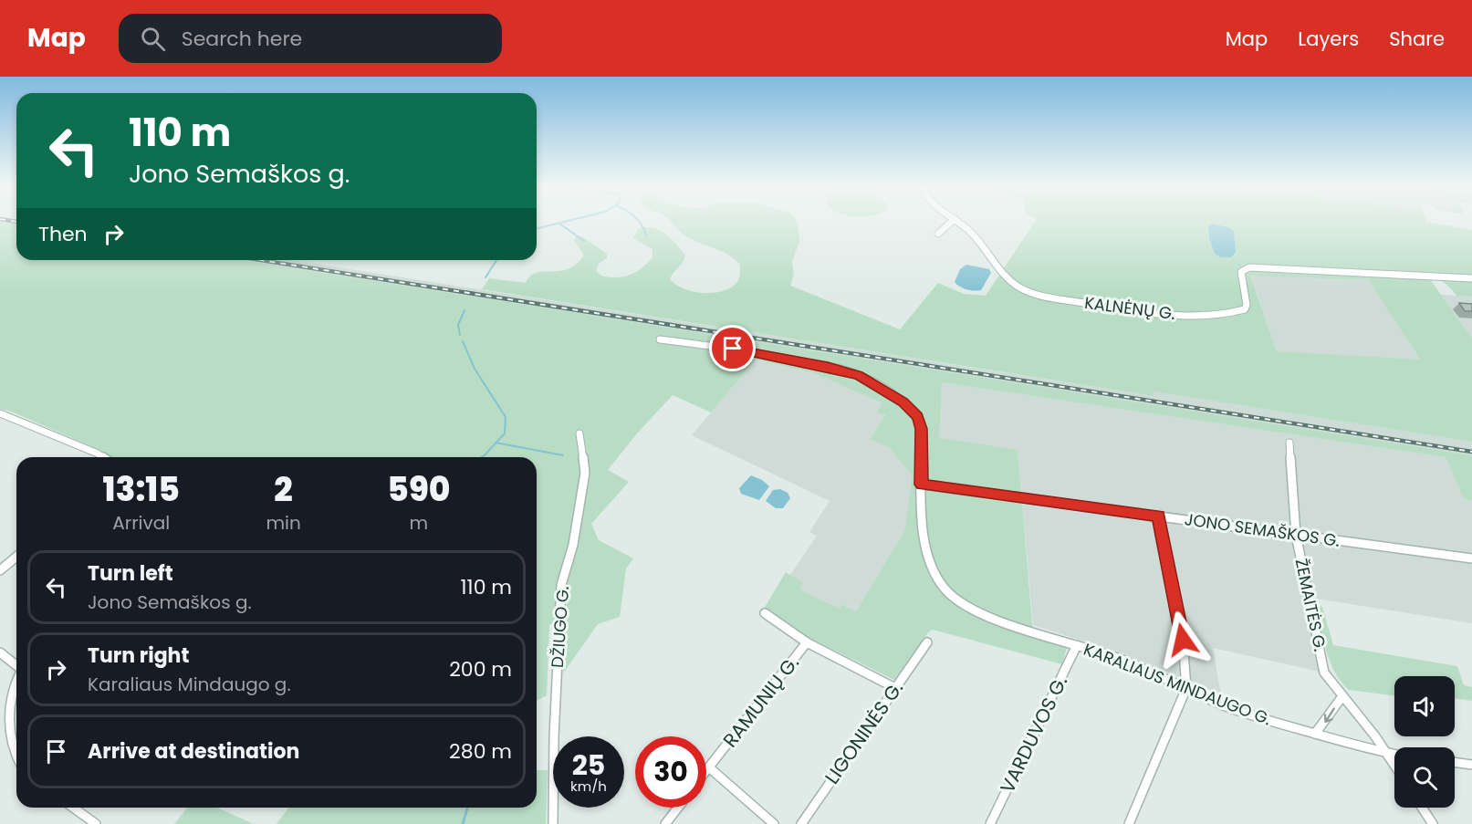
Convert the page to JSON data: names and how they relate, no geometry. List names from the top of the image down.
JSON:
{
  "streets": {
    "street": [
      "KALNĖNŲ G.",
      "JONO SEMAŠKOS G.",
      "ŽEMAITĖS G.",
      "DŽIUGO G.",
      "KARALIAUS MINDAUGO G.",
      "RAMUNIŲ G.",
      "LIGONINĖS G.",
      "VARDUVOS G."
    ]
  },
  "crossings": [
    ["JONO SEMAŠKOS G.", "ŽEMAITĖS G."],
    ["JONO SEMAŠKOS G.", "KARALIAUS MINDAUGO G."],
    ["ŽEMAITĖS G.", "KARALIAUS MINDAUGO G."],
    ["KARALIAUS MINDAUGO G.", "VARDUVOS G."]
  ],
  "page": {
    "header": "Map",
    "search": "Search here",
    "nav": ["Map", "Layers", "Share"],
    "turn": ["110 m", "Jono Semaškos g."],
    "then": "Then",
    "eta": [
      "13:15",
      "Arrival",
      "2",
      "min",
      "590",
      "m"
    ],
    "list": [
      {
        "name": "Turn left",
        "note": "Jono Semaškos g.",
        "value": "110 m"
      },
      {
        "name": "Turn right",
        "note": "Karaliaus Mindaugo g.",
        "value": "200 m"
      },
      {
        "name": "Arrive at destination",
        "value": "280 m"
      }
    ],
    "speed": "25 km/h",
    "limit": "30"
  }
}
